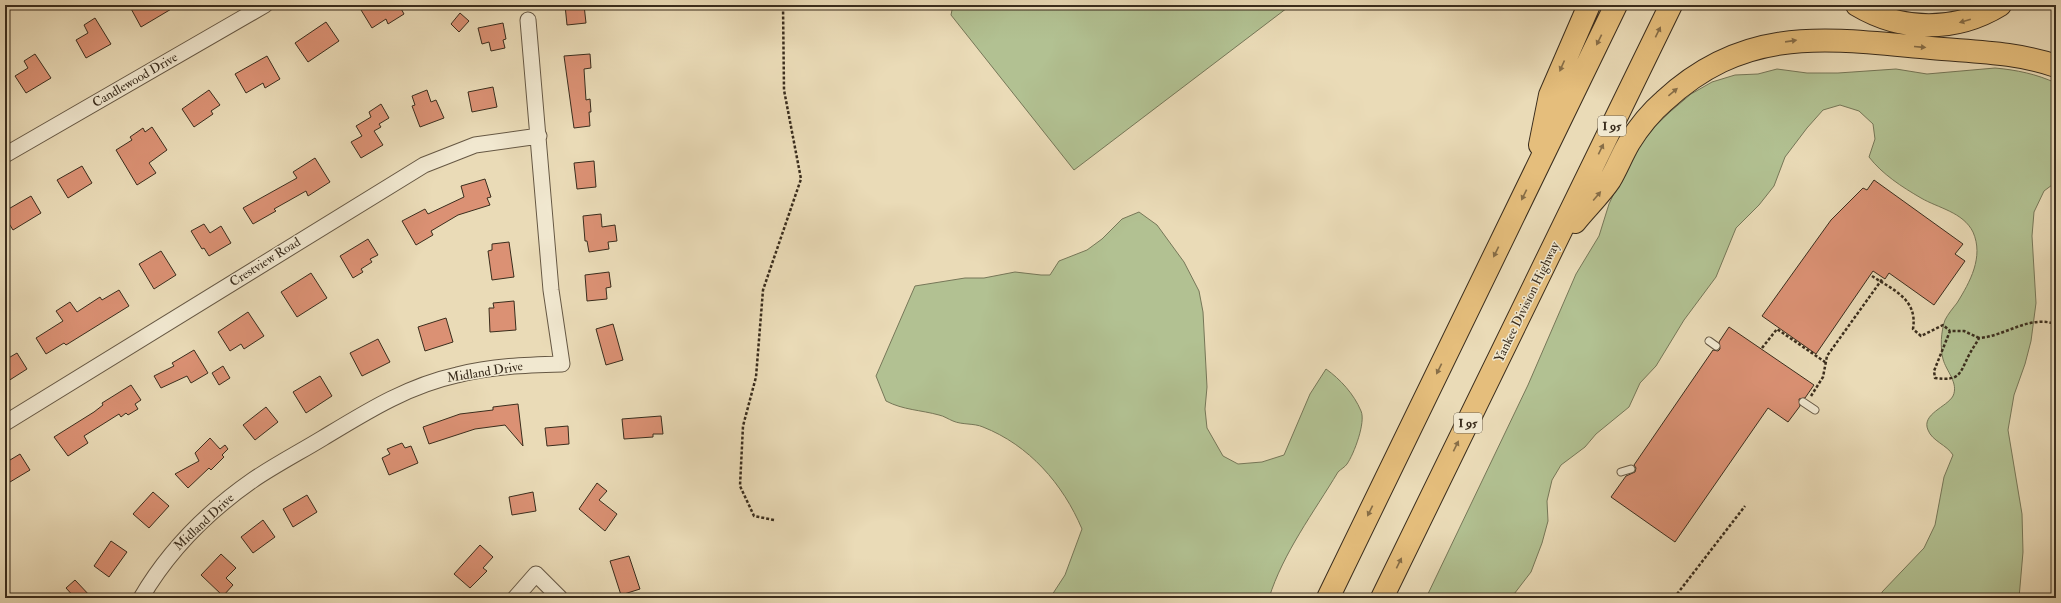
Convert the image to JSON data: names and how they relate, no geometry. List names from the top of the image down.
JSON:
{
  "streets": {
    "highway": ["I 95", "Yankee Division Highway"],
    "street": ["Candlewood Drive", "Crestview Road", "Midland Drive"]
  },
  "crossings": [
    ["Crestview Road", "Midland Drive"]
  ]
}
